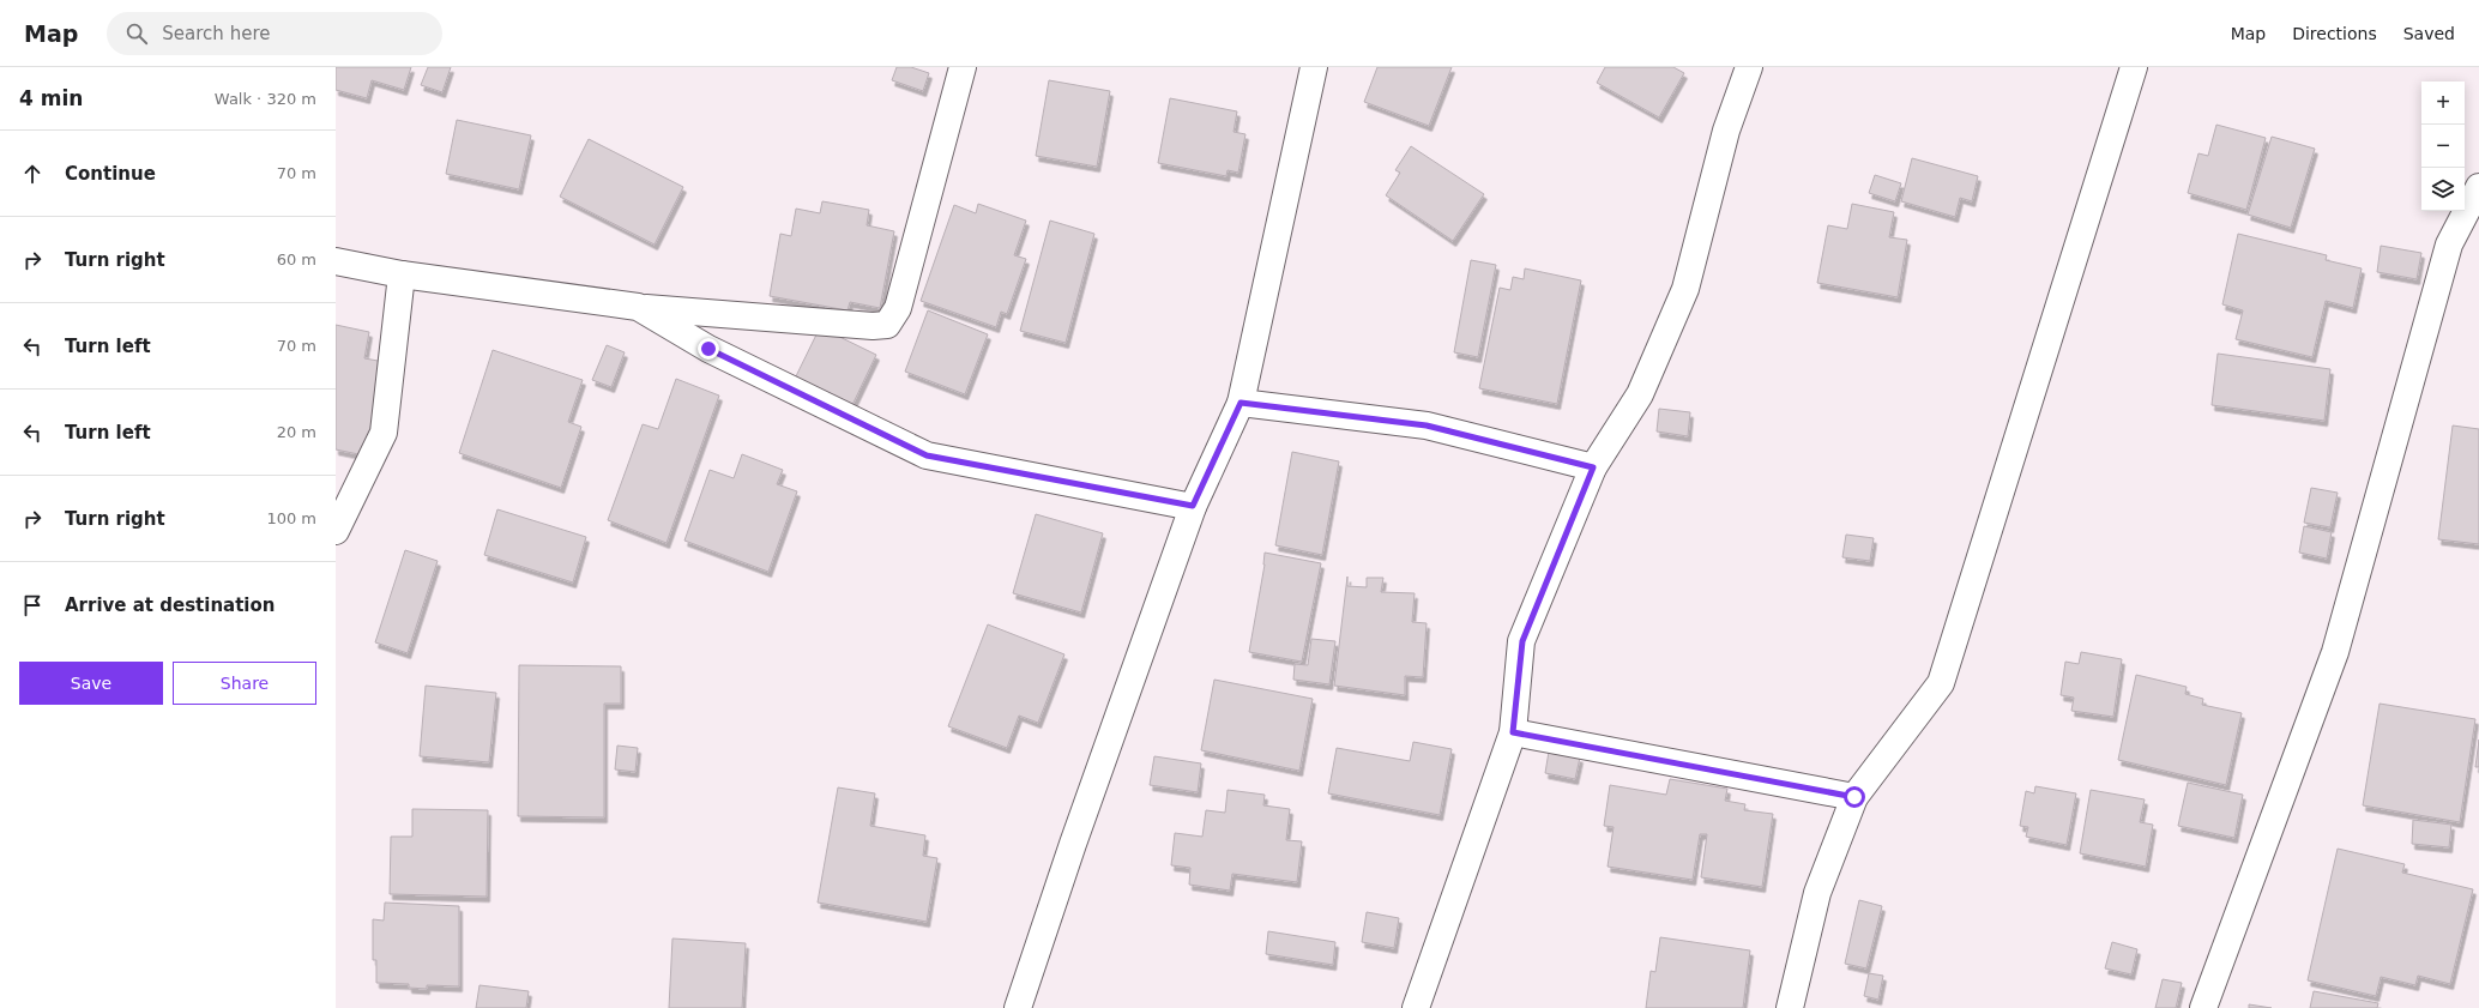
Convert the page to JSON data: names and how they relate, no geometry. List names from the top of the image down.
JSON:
{
  "page": {
    "header": "Map",
    "search": "Search here",
    "nav": ["Map", "Directions", "Saved"],
    "heading": ["4 min", "Walk · 320 m"],
    "map_buttons": ["+", "−"],
    "list": [
      ["Continue", "70 m"],
      ["Turn right", "60 m"],
      ["Turn left", "70 m"],
      ["Turn left", "20 m"],
      ["Turn right", "100 m"],
      "Arrive at destination"
    ],
    "buttons": ["Save", "Share"]
  }
}
